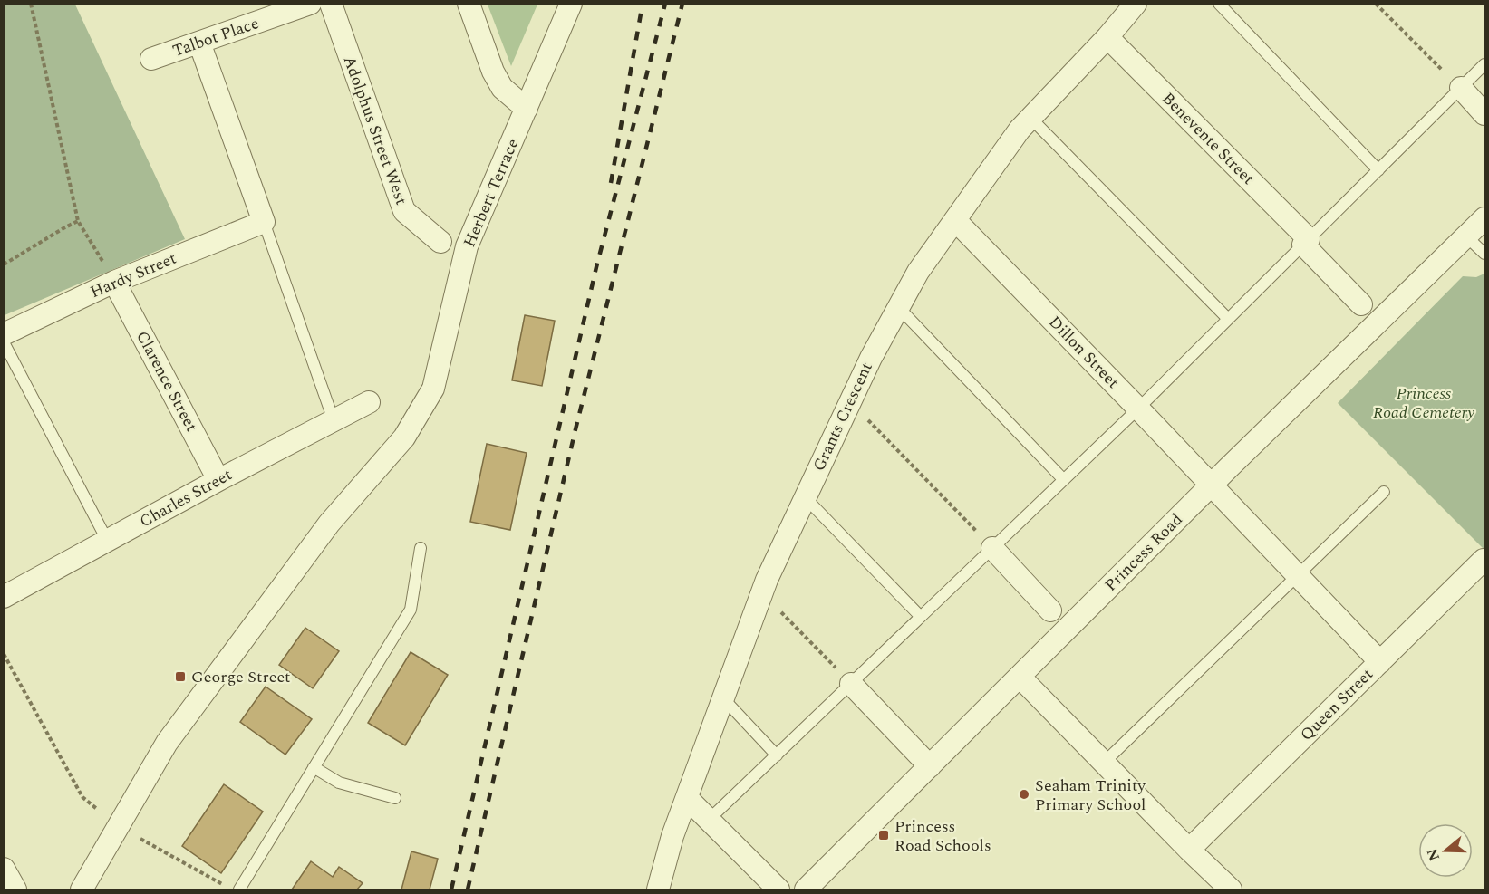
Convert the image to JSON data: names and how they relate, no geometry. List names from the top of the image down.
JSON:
{
  "streets": {
    "street": [
      "Talbot Place",
      "Adolphus Street West",
      "Benevente Street",
      "Herbert Terrace",
      "Hardy Street",
      "Dillon Street",
      "Clarence Street",
      "Grants Crescent",
      "Charles Street",
      "Princess Road",
      "Queen Street"
    ]
  },
  "crossings": [
    ["Benevente Street", "Grants Crescent"],
    ["Hardy Street", "Clarence Street"],
    ["Dillon Street", "Grants Crescent"],
    ["Dillon Street", "Princess Road"],
    ["Dillon Street", "Queen Street"],
    ["Clarence Street", "Charles Street"]
  ],
  "parks": ["Princess Road Cemetery"],
  "places": {
    "transit": ["George Street", "Princess Road Schools"],
    "other": ["Seaham Trinity Primary School"]
  },
  "north": "left"
}
